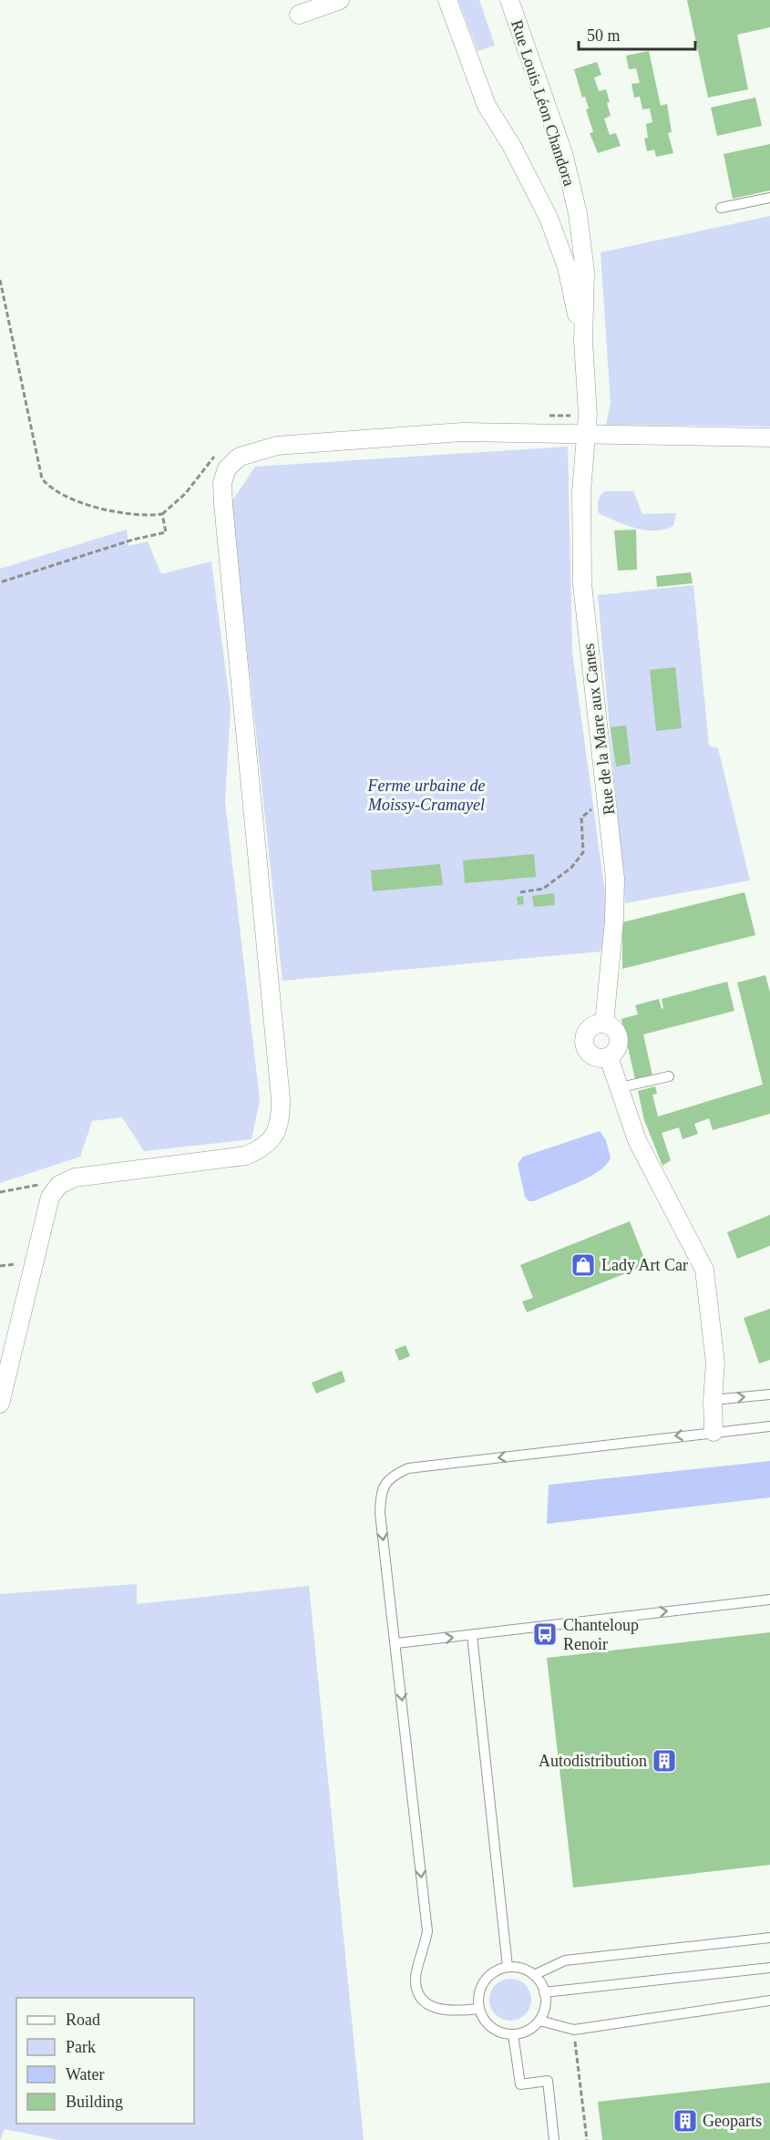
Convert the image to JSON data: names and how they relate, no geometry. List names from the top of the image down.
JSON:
{
  "streets": {
    "street": ["Rue Louis Léon Chandora", "Rue de la Mare aux Canes"]
  },
  "crossings": [
    ["Rue Louis Léon Chandora", "Rue de la Mare aux Canes"]
  ],
  "parks": ["Ferme urbaine de Moissy-Cramayel"],
  "places": {
    "shop": ["Lady Art Car"],
    "bus stop": ["Chanteloup Renoir"],
    "building": ["Autodistribution", "Geoparts"]
  },
  "legend": [
    "Road",
    "Park",
    "Water",
    "Building"
  ],
  "scale_bar": "50 m"
}
